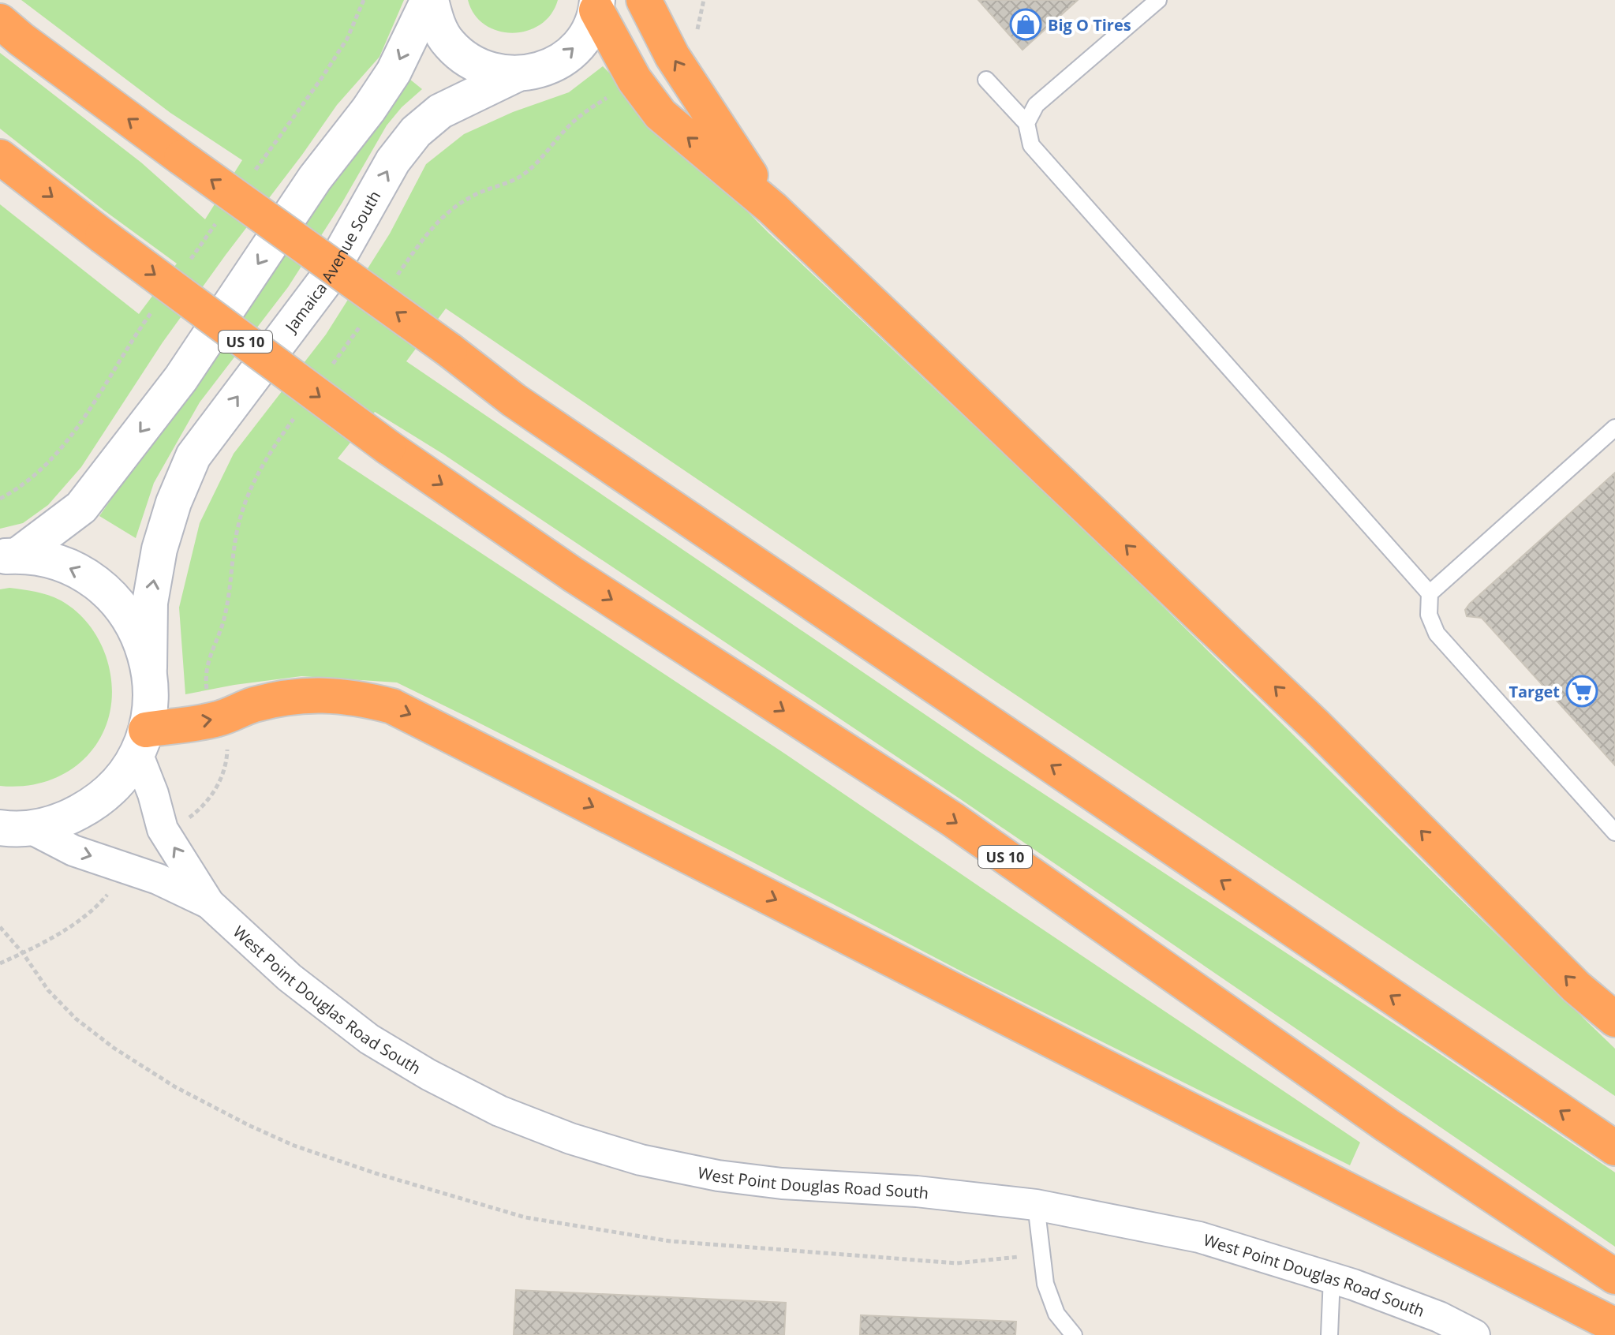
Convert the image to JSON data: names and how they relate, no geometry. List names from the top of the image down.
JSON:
{
  "streets": {
    "highway": ["US 10"],
    "main road": ["Jamaica Avenue South"],
    "street": ["West Point Douglas Road South"]
  },
  "places": {
    "shop": ["Big O Tires"],
    "supermarket": ["Target"]
  }
}
